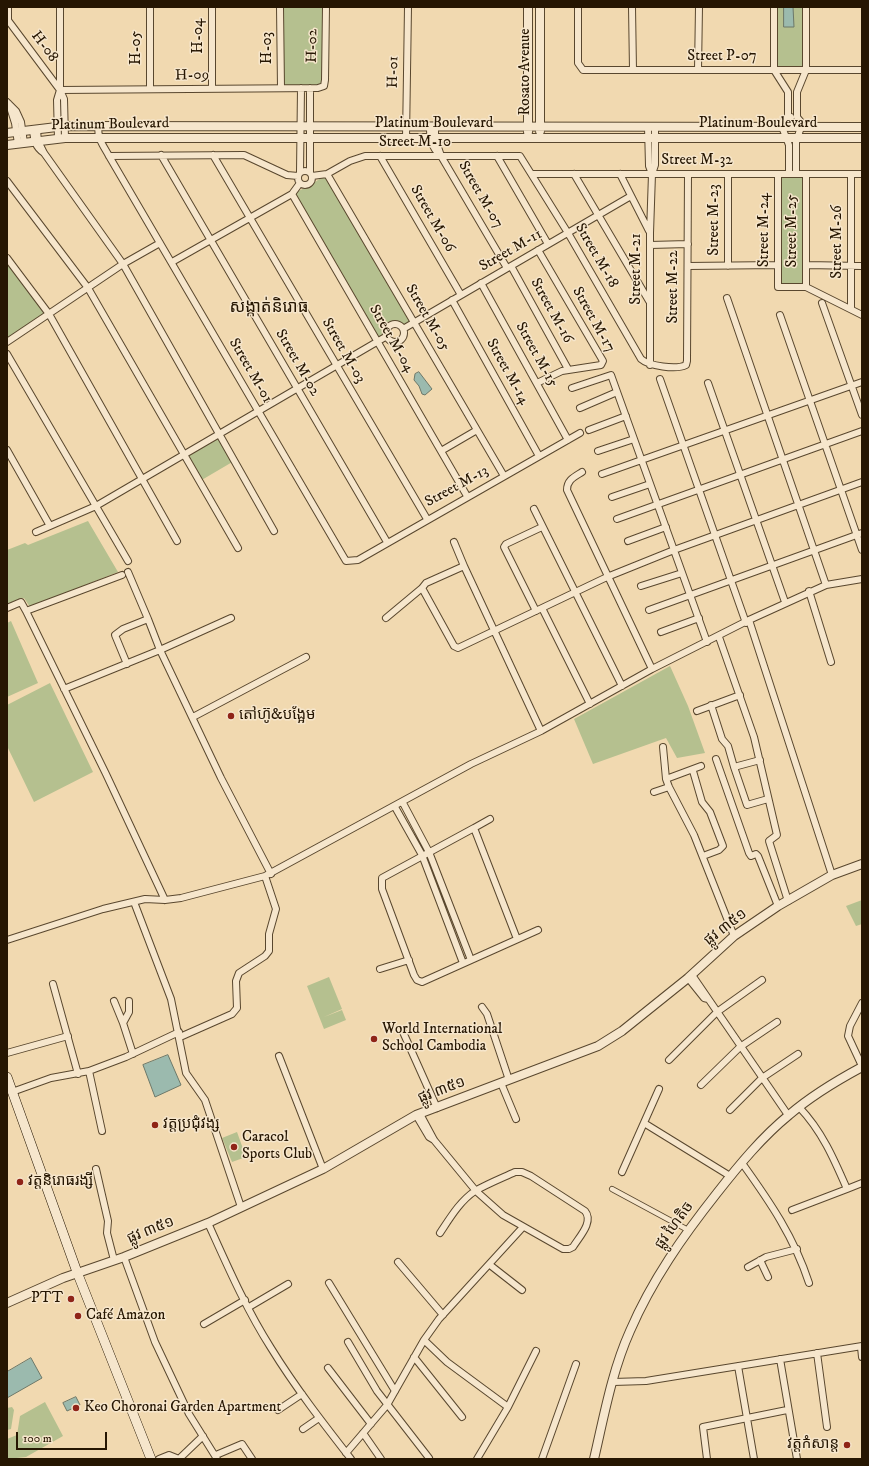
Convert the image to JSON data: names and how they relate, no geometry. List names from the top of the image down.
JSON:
{
  "streets": {
    "street": [
      "H-04",
      "H-02",
      "H-08",
      "H-05",
      "H-03",
      "Street P-07",
      "H-01",
      "Rosato Avenue",
      "H-09",
      "Platinum Boulevard",
      "Street M-10",
      "Street M-32",
      "Street M-07",
      "Street M-06",
      "Street M-23",
      "Street M-24",
      "Street M-25",
      "Street M-26",
      "Street M-11",
      "Street M-18",
      "Street M-21",
      "Street M-22",
      "Street M-16",
      "Street M-05",
      "Street M-17",
      "Street M-04",
      "Street M-03",
      "Street M-15",
      "Street M-02",
      "Street M-01",
      "Street M-14",
      "Street M-13",
      "ផ្លូវ ៣៥១",
      "ផ្លូវ ហៃតិច"
    ]
  },
  "crossings": [
    ["H-04", "H-09"],
    ["H-02", "H-09"],
    ["H-08", "H-09"],
    ["H-05", "H-09"],
    ["H-03", "H-09"],
    ["H-01", "Platinum Boulevard"],
    ["Rosato Avenue", "Platinum Boulevard"],
    ["Platinum Boulevard", "Street M-07"],
    ["Platinum Boulevard", "Street M-21"],
    ["Platinum Boulevard", "Street M-01"],
    ["Street M-10", "Street M-07"],
    ["Street M-10", "Street M-06"],
    ["Street M-10", "Street M-18"],
    ["Street M-10", "Street M-05"],
    ["Street M-10", "Street M-03"],
    ["Street M-10", "Street M-02"],
    ["Street M-10", "Street M-01"],
    ["Street M-32", "Street M-23"],
    ["Street M-32", "Street M-24"],
    ["Street M-32", "Street M-25"],
    ["Street M-32", "Street M-26"],
    ["Street M-32", "Street M-18"],
    ["Street M-32", "Street M-21"],
    ["Street M-32", "Street M-22"],
    ["Street M-07", "Street M-11"],
    ["Street M-07", "Street M-16"],
    ["Street M-06", "Street M-11"],
    ["Street M-24", "Street M-25"],
    ["Street M-11", "Street M-18"],
    ["Street M-11", "Street M-16"],
    ["Street M-11", "Street M-05"],
    ["Street M-11", "Street M-17"],
    ["Street M-11", "Street M-15"],
    ["Street M-11", "Street M-14"],
    ["Street M-18", "Street M-21"],
    ["Street M-18", "Street M-22"],
    ["Street M-21", "Street M-22"],
    ["Street M-16", "Street M-17"],
    ["Street M-05", "Street M-13"],
    ["Street M-17", "Street M-15"],
    ["Street M-04", "Street M-13"],
    ["Street M-03", "Street M-13"],
    ["Street M-15", "Street M-13"],
    ["Street M-02", "Street M-13"],
    ["Street M-01", "Street M-13"],
    ["Street M-14", "Street M-13"]
  ],
  "districts": ["សង្កាត់និរោធ"],
  "places": [
    "តៅហ៊ូ&បង្អែម",
    "World International School Cambodia",
    "វត្តប្រជុំវង្ស",
    "Caracol Sports Club",
    "វត្តនិរោធរង្សី",
    "PTT",
    "Café Amazon",
    "Keo Choronai Garden Apartment",
    "វត្តកំសាន្ត"
  ],
  "scale_bar": "100 m"
}
